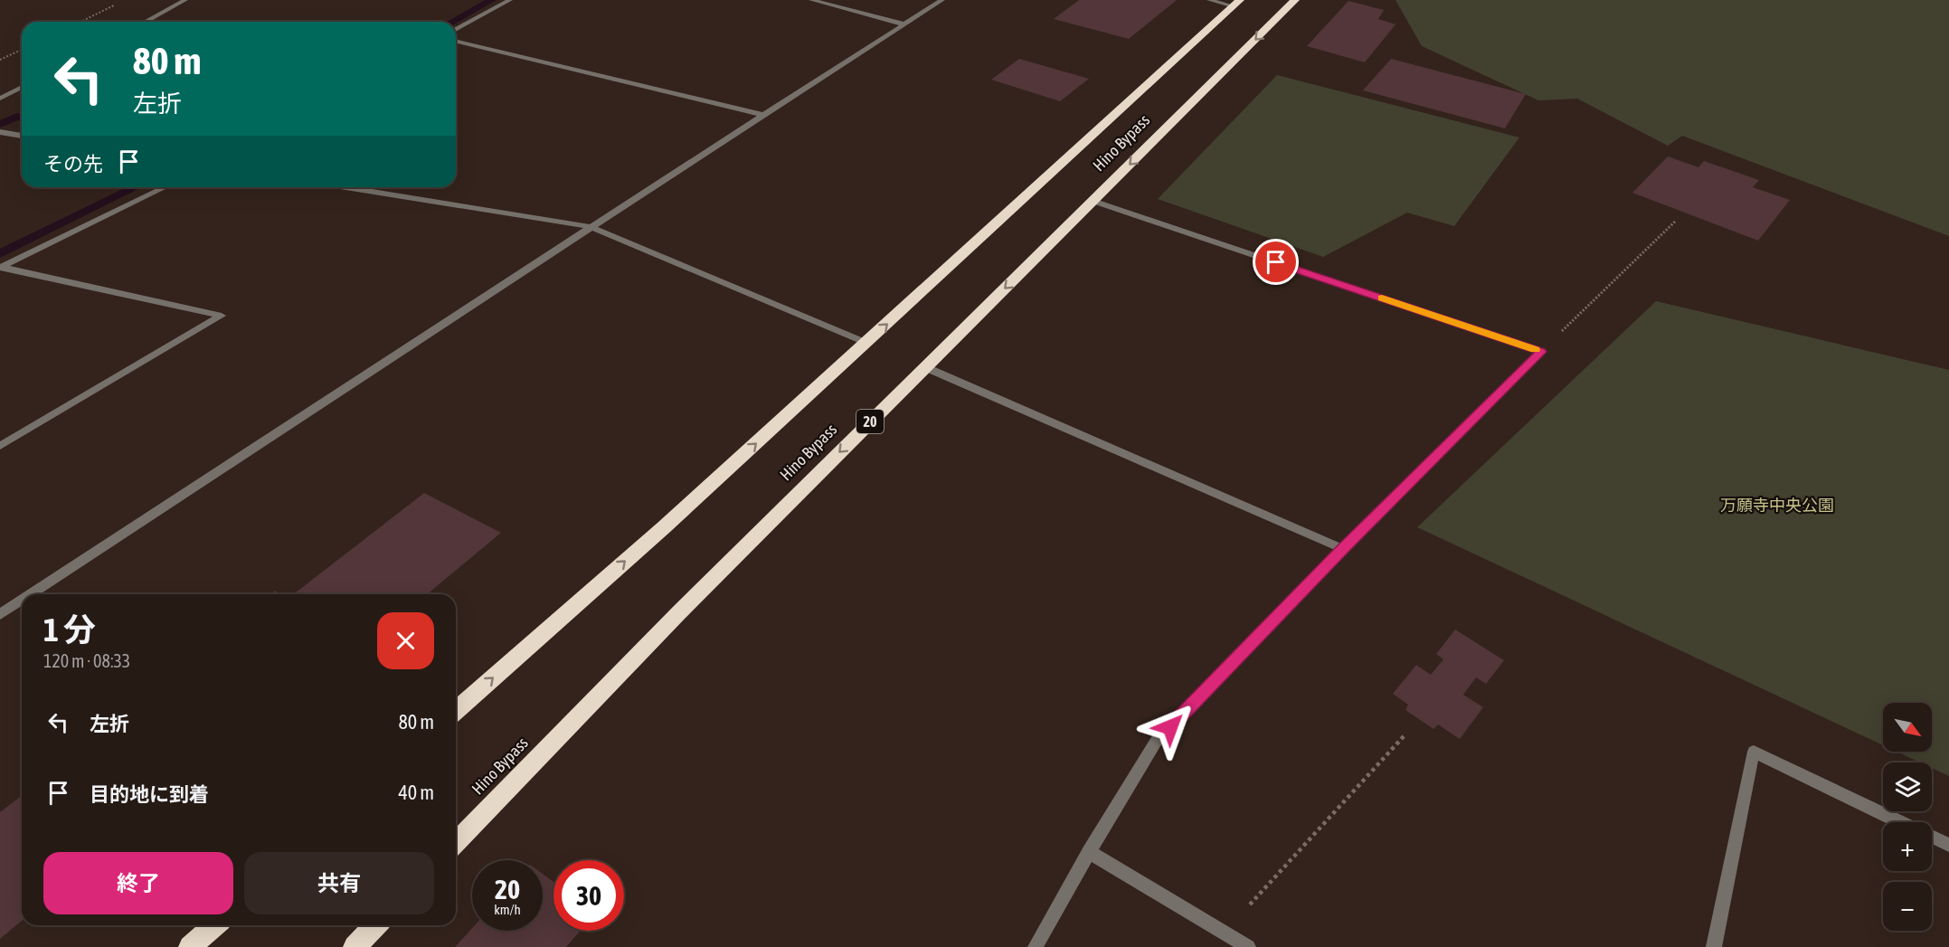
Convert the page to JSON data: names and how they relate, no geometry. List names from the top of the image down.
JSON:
{
  "streets": {
    "highway": ["Hino Bypass", "20"]
  },
  "parks": ["万願寺中央公園"],
  "north": "bottom right",
  "page": {
    "turn": ["80 m", "左折"],
    "then": "その先",
    "heading": ["1 分", "120 m · 08:33"],
    "list": [
      {
        "name": "左折",
        "value": "80 m"
      },
      {
        "name": "目的地に到着",
        "value": "40 m"
      }
    ],
    "map_buttons": ["+", "−"],
    "buttons": ["終了", "共有"],
    "speed": "20 km/h",
    "limit": "30"
  }
}
